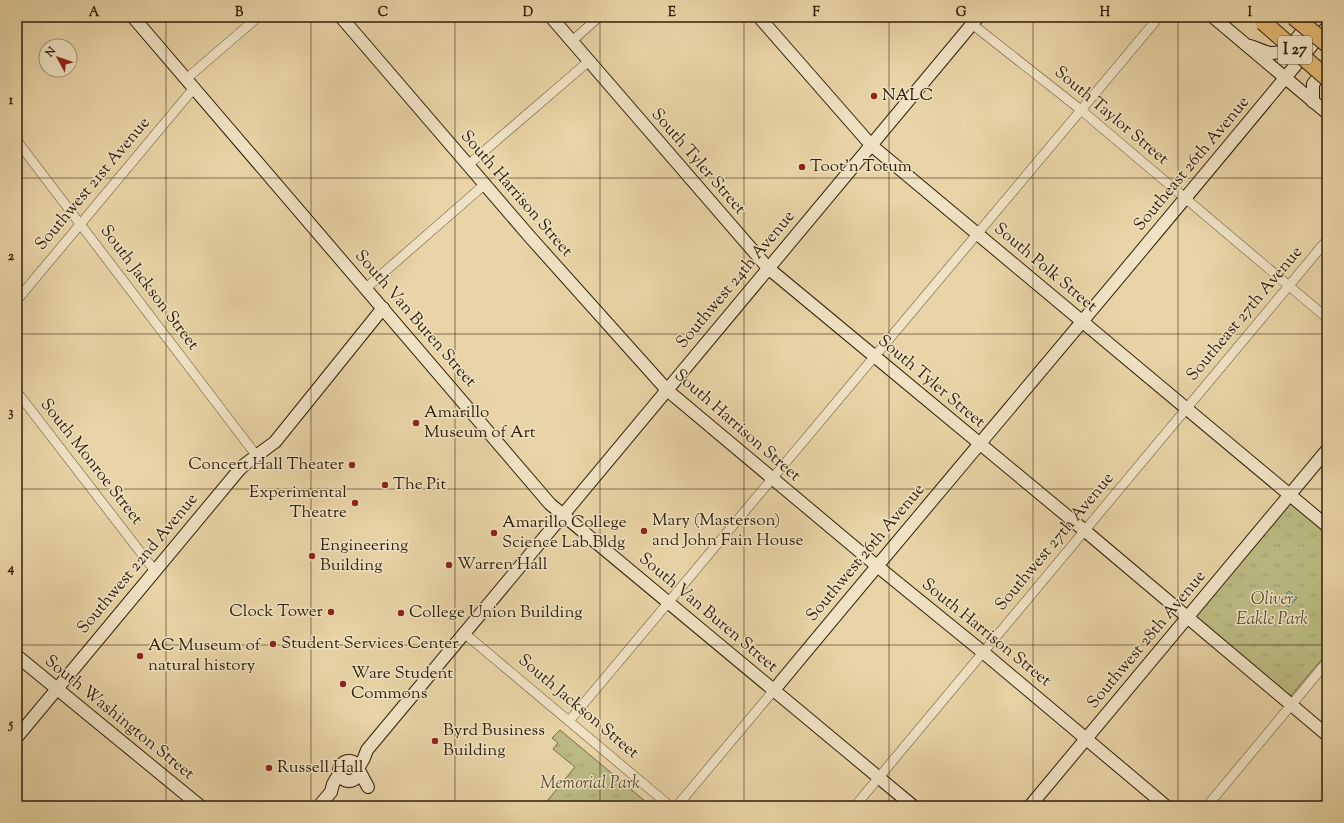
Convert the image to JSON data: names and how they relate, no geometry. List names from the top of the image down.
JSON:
{
  "streets": {
    "highway": ["I 27"],
    "main road": [
      "South Tyler Street",
      "Southeast 26th Avenue",
      "South Harrison Street",
      "South Polk Street",
      "Southwest 24th Avenue",
      "South Van Buren Street",
      "Southwest 26th Avenue",
      "Southwest 22nd Avenue",
      "Southwest 28th Avenue",
      "South Washington Street"
    ],
    "street": [
      "South Taylor Street",
      "Southwest 21st Avenue",
      "South Jackson Street",
      "Southeast 27th Avenue",
      "South Monroe Street",
      "Southwest 27th Avenue"
    ]
  },
  "crossings": [
    ["South Taylor Street", "Southeast 26th Avenue"],
    ["South Taylor Street", "Southwest 24th Avenue"],
    ["South Taylor Street", "Southeast 27th Avenue"],
    ["South Tyler Street", "Southwest 24th Avenue"],
    ["South Tyler Street", "Southwest 27th Avenue"],
    ["South Tyler Street", "Southwest 26th Avenue"],
    ["South Tyler Street", "Southwest 28th Avenue"],
    ["Southeast 26th Avenue", "South Polk Street"],
    ["Southeast 26th Avenue", "Southwest 26th Avenue"],
    ["Southwest 21st Avenue", "South Jackson Street"],
    ["Southwest 21st Avenue", "South Van Buren Street"],
    ["South Harrison Street", "Southwest 24th Avenue"],
    ["South Harrison Street", "Southwest 27th Avenue"],
    ["South Harrison Street", "Southwest 26th Avenue"],
    ["South Harrison Street", "Southwest 28th Avenue"],
    ["South Polk Street", "Southwest 24th Avenue"],
    ["South Polk Street", "Southeast 27th Avenue"],
    ["South Polk Street", "Southwest 27th Avenue"],
    ["South Polk Street", "Southwest 26th Avenue"],
    ["South Polk Street", "Southwest 28th Avenue"],
    ["Southwest 24th Avenue", "South Jackson Street"],
    ["Southwest 24th Avenue", "South Van Buren Street"],
    ["South Jackson Street", "Southwest 22nd Avenue"],
    ["Southeast 27th Avenue", "Southwest 27th Avenue"],
    ["South Van Buren Street", "Southwest 27th Avenue"],
    ["South Van Buren Street", "Southwest 26th Avenue"],
    ["South Van Buren Street", "Southwest 22nd Avenue"],
    ["South Monroe Street", "Southwest 22nd Avenue"],
    ["Southwest 22nd Avenue", "South Washington Street"]
  ],
  "parks": ["Oliver Eakle Park", "Memorial Park"],
  "places": [
    "NALC",
    "Toot'n Totum",
    "Amarillo Museum of Art",
    "Concert Hall Theater",
    "The Pit",
    "Experimental Theatre",
    "Mary (Masterson) and John Fain House",
    "Amarillo College Science Lab Bldg",
    "Engineering Building",
    "Warren Hall",
    "Clock Tower",
    "College Union Building",
    "Student Services Center",
    "AC Museum of natural history",
    "Ware Student Commons",
    "Byrd Business Building",
    "Russell Hall"
  ],
  "north": "top left",
  "grid": {
    "columns": [
      "A",
      "B",
      "C",
      "D",
      "E",
      "F",
      "G",
      "H",
      "I"
    ],
    "rows": [
      "1",
      "2",
      "3",
      "4",
      "5"
    ]
  }
}
